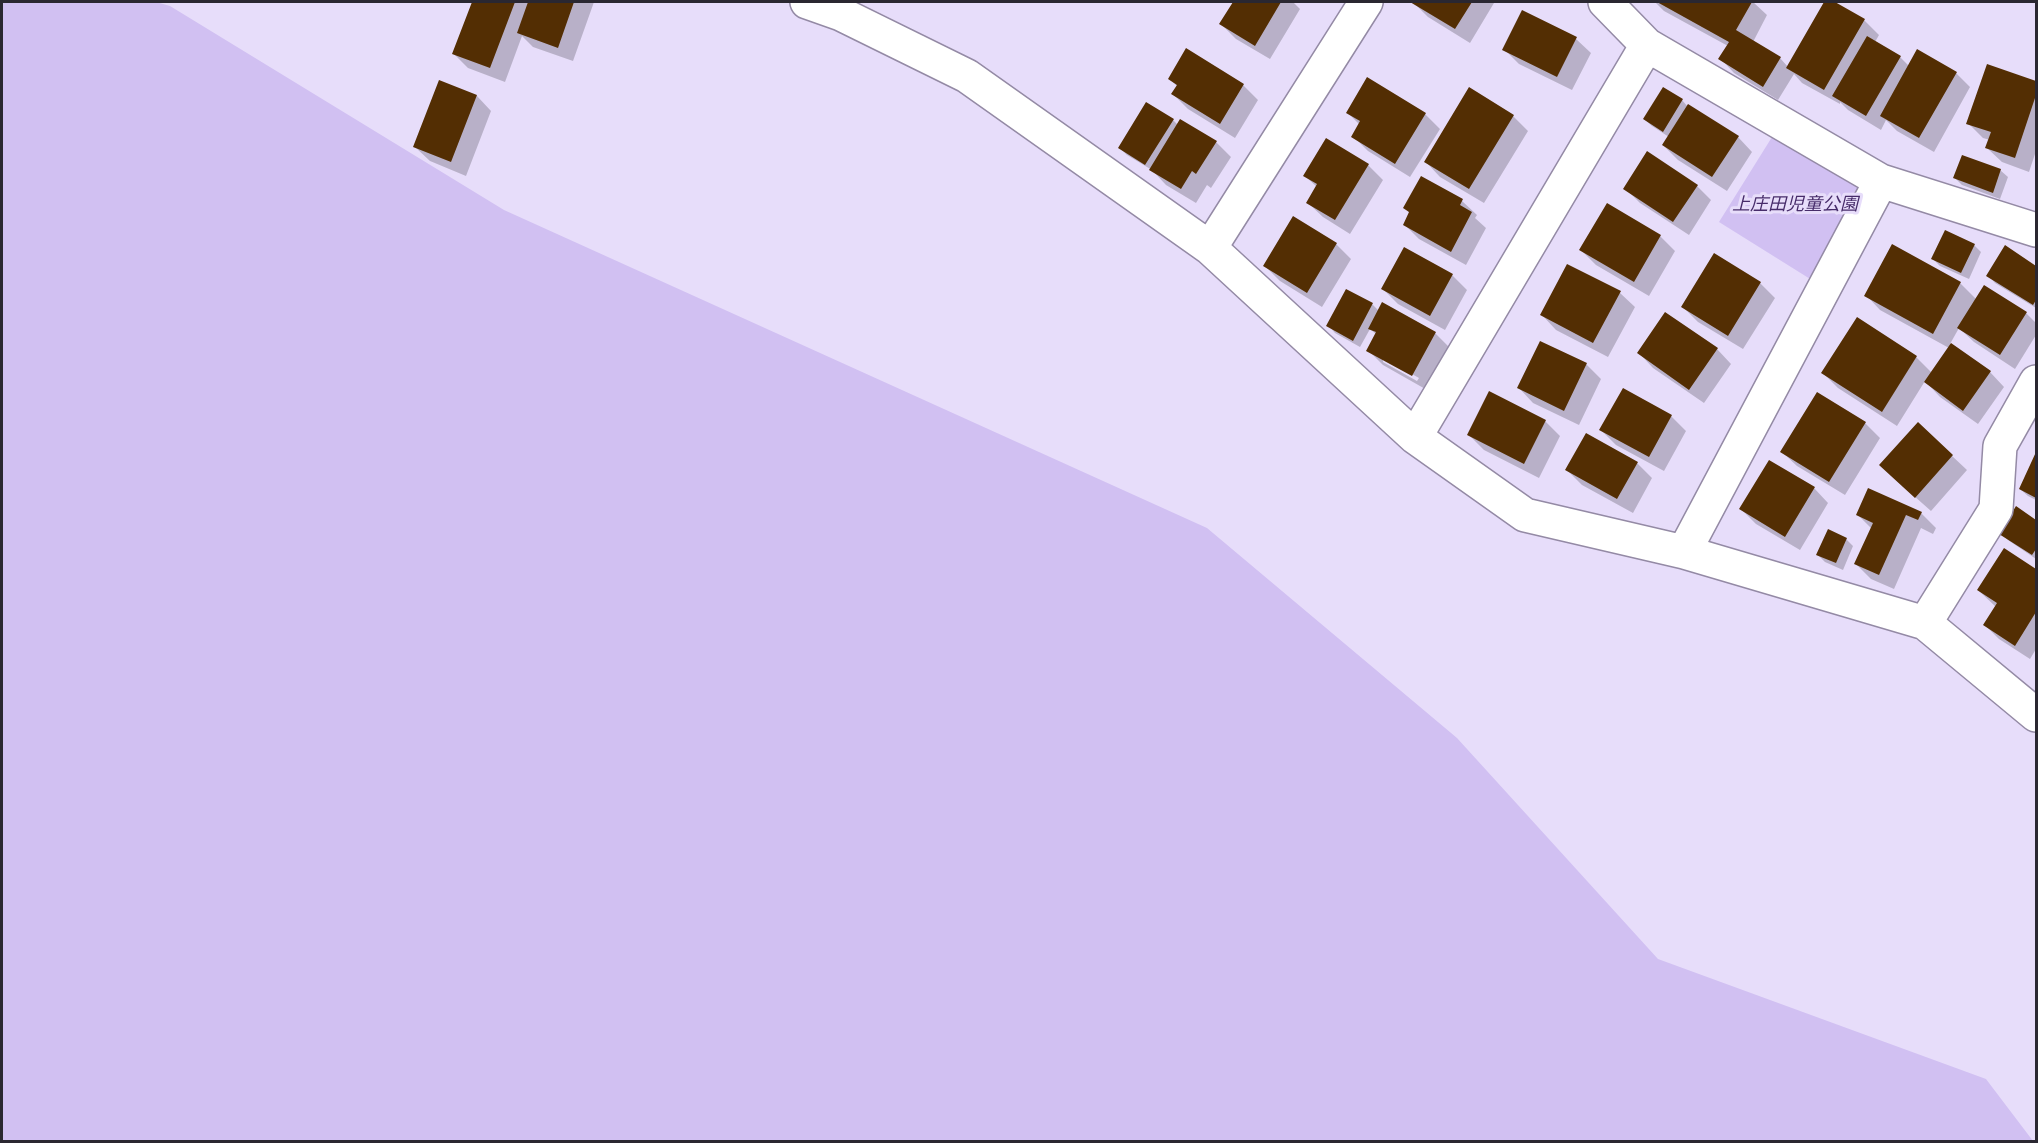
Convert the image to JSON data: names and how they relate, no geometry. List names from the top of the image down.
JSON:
{
  "parks": ["上庄田児童公園"]
}
